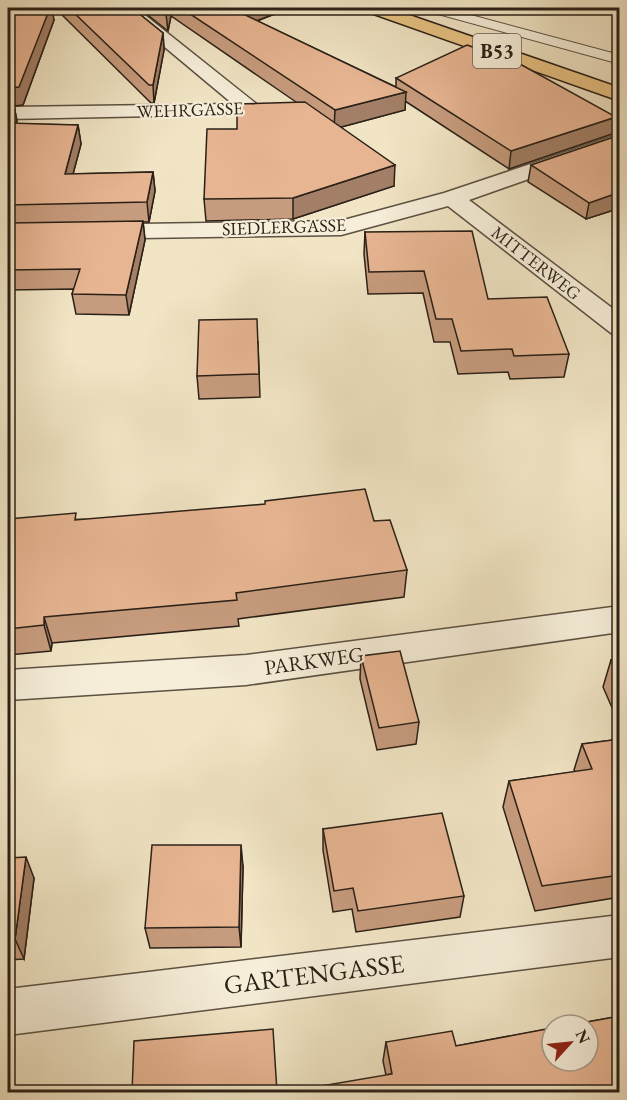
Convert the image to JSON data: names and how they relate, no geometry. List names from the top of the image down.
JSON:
{
  "streets": {
    "main road": ["B53"],
    "street": [
      "WEHRGASSE",
      "SIEDLERGASSE",
      "MITTERWEG",
      "PARKWEG",
      "GARTENGASSE"
    ]
  },
  "crossings": [
    ["SIEDLERGASSE", "MITTERWEG"]
  ],
  "north": "top right"
}
